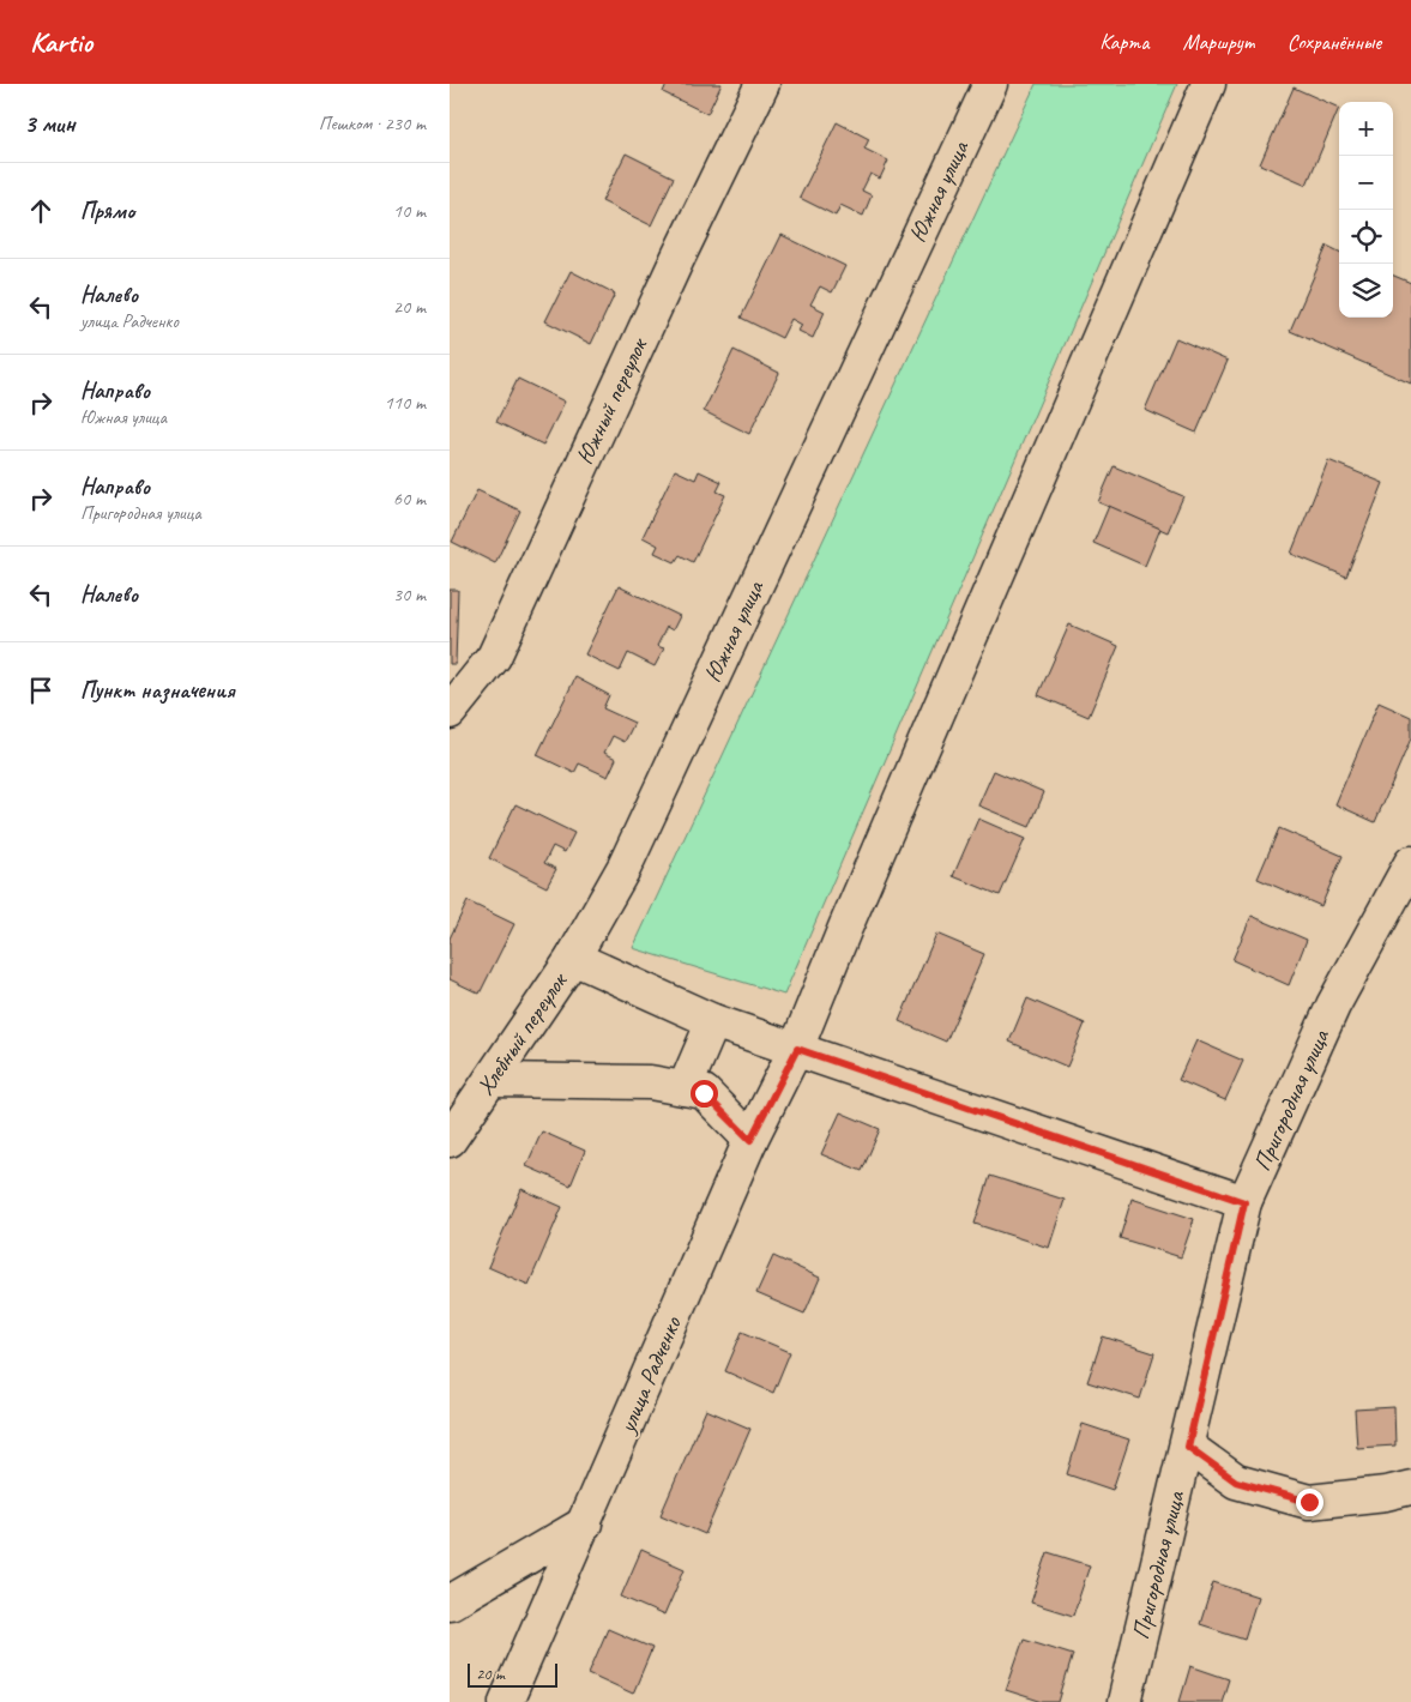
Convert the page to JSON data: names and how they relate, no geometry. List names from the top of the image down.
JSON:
{
  "streets": {
    "street": [
      "Южная улица",
      "Южный переулок",
      "Хлебный переулок",
      "Пригородная улица",
      "улица Радченко"
    ]
  },
  "crossings": [
    ["Южная улица", "Хлебный переулок"]
  ],
  "scale_bar": "20 m",
  "page": {
    "header": "Kartio",
    "nav": ["Карта", "Маршрут", "Сохранённые"],
    "heading": ["3 мин", "Пешком · 230 m"],
    "map_buttons": ["+", "−"],
    "list": [
      ["Прямо", "10 m"],
      ["Налево", "улица Радченко", "20 m"],
      ["Направо", "Южная улица", "110 m"],
      ["Направо", "Пригородная улица", "60 m"],
      ["Налево", "30 m"],
      "Пункт назначения"
    ],
    "scale": "20 m"
  }
}
